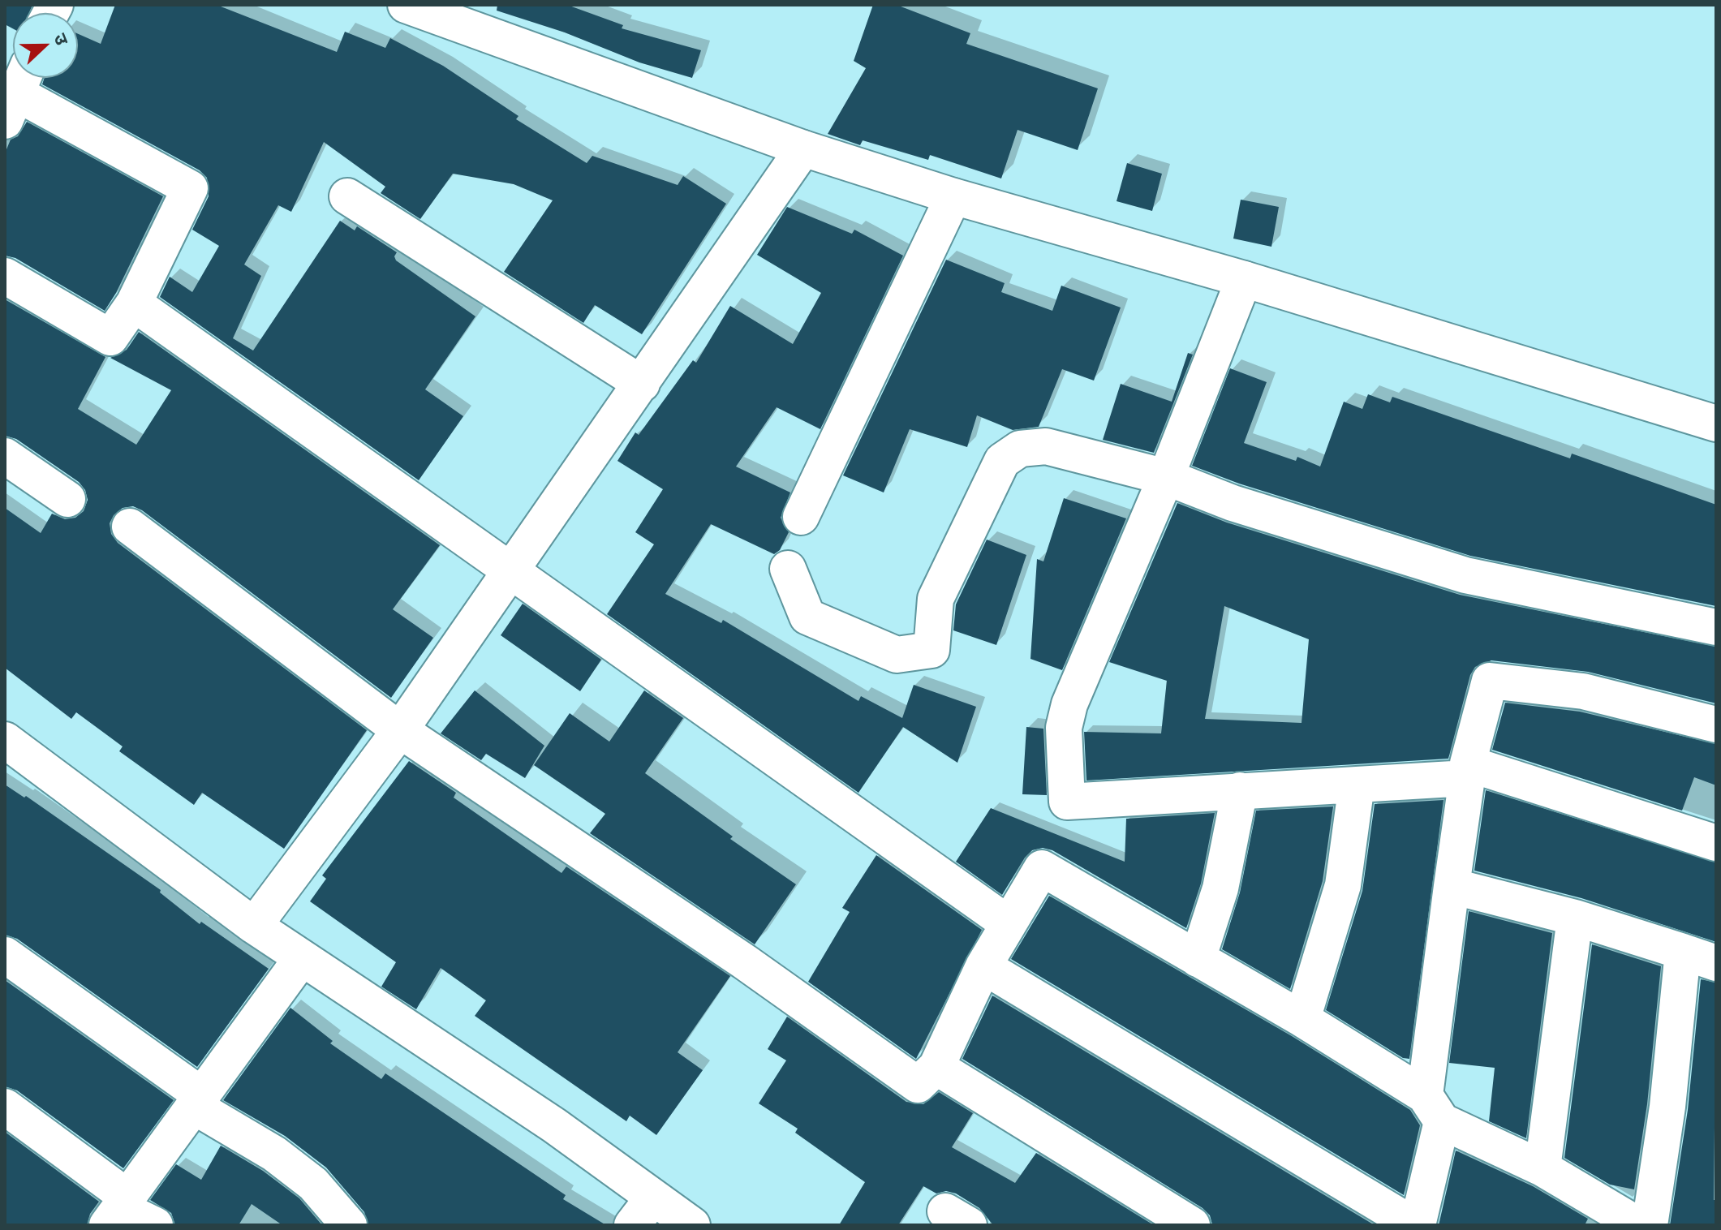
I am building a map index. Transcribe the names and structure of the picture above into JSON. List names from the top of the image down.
{
  "north": "right"
}
